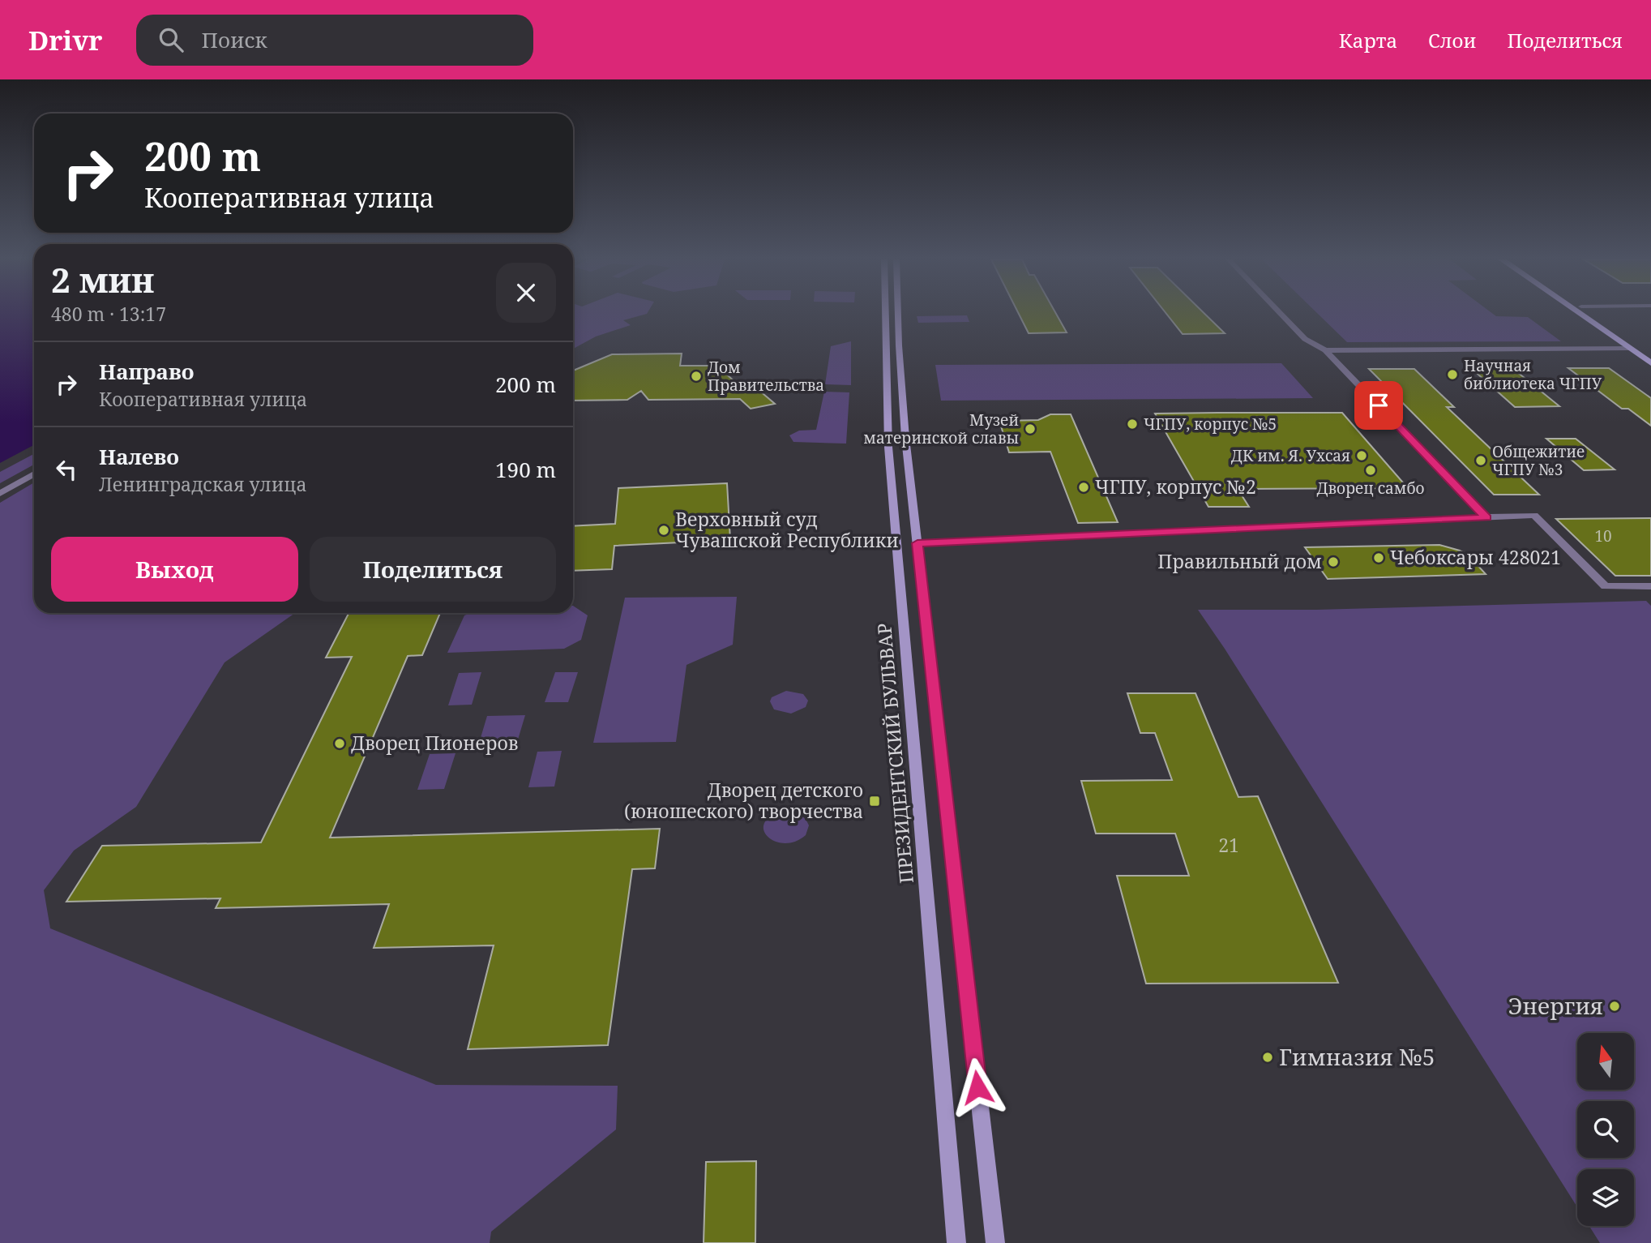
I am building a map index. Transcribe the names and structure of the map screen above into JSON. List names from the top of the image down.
{
  "streets": {
    "main road": ["ПРЕЗИДЕНТСКИЙ БУЛЬВАР"]
  },
  "places": {
    "other": [
      "Научная библиотека ЧГПУ",
      "Дом Правительства",
      "ЧГПУ, корпус №5",
      "Музей материнской славы",
      "ДК им. Я. Ухсая",
      "Общежитие ЧГПУ №3",
      "Дворец самбо",
      "ЧГПУ, корпус №2",
      "Верховный суд Чувашской Республики",
      "Чебоксары 428021",
      "Правильный дом",
      "Дворец Пионеров",
      "Энергия",
      "Гимназия №5"
    ],
    "transit": ["Дворец детского (юношеского) творчества"]
  },
  "house_numbers": ["10", "21"],
  "north": "top",
  "page": {
    "header": "Drivr",
    "search": "Поиск",
    "nav": ["Карта", "Слои", "Поделиться"],
    "turn": ["200 m", "Кооперативная улица"],
    "heading": ["2 мин", "480 m · 13:17"],
    "list": [
      {
        "name": "Направо",
        "note": "Кооперативная улица",
        "value": "200 m"
      },
      {
        "name": "Налево",
        "note": "Ленинградская улица",
        "value": "190 m"
      }
    ],
    "buttons": ["Выход", "Поделиться"]
  }
}
